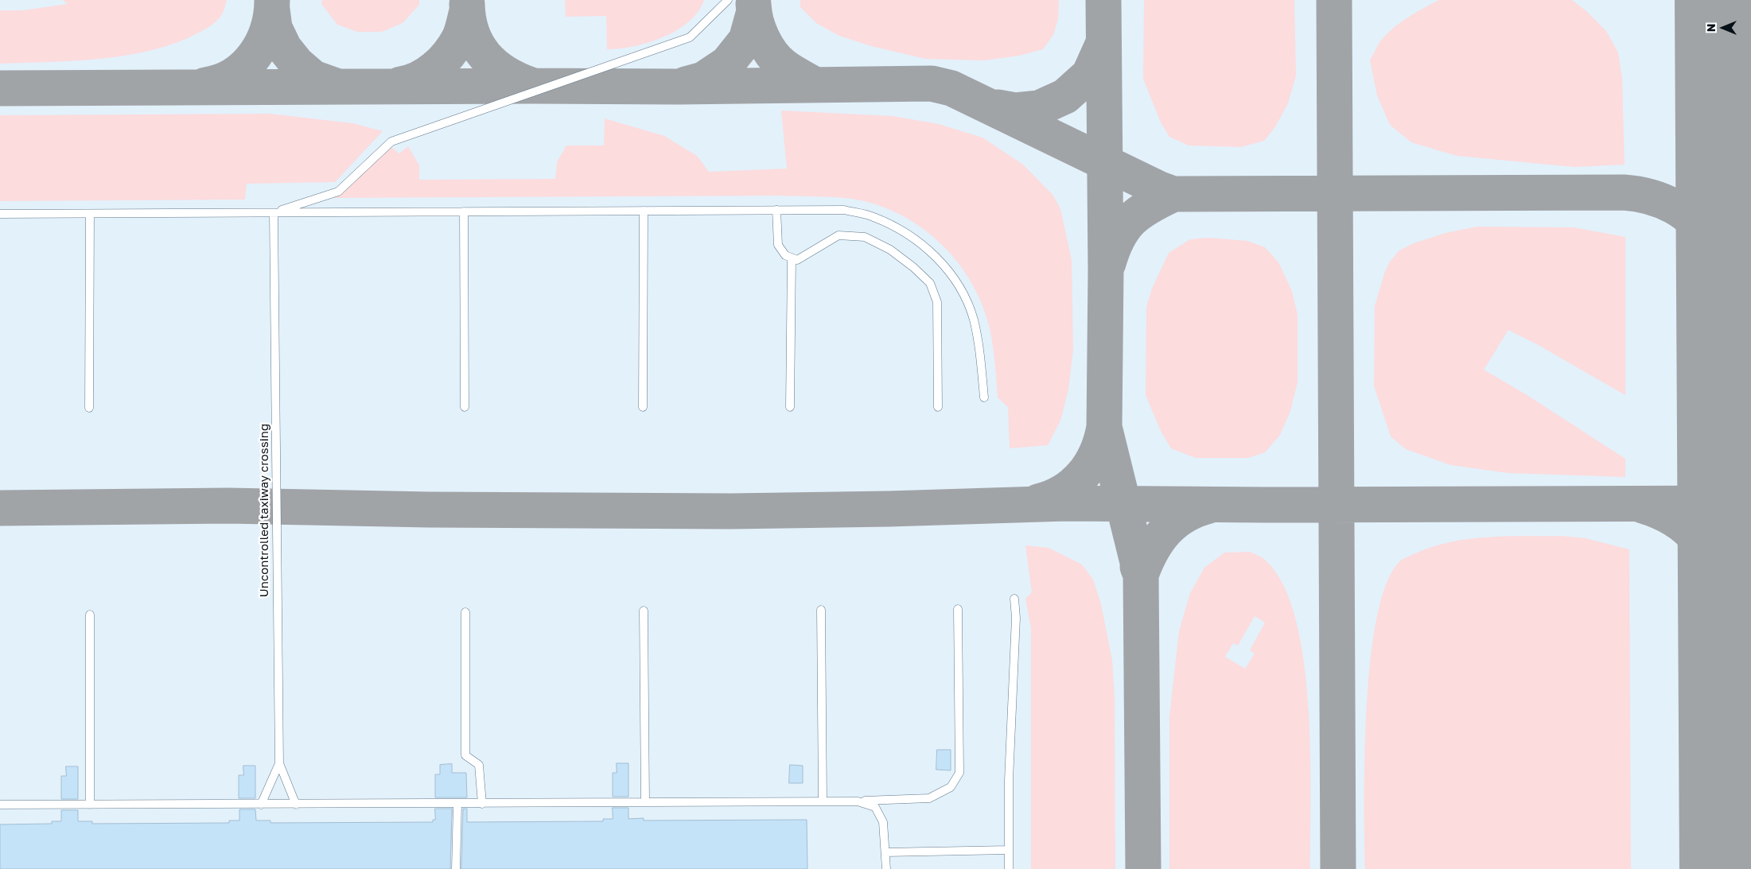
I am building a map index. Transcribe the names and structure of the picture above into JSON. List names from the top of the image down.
{
  "streets": {
    "lane": ["Uncontrolled taxiway crossing"]
  },
  "north": "left"
}
